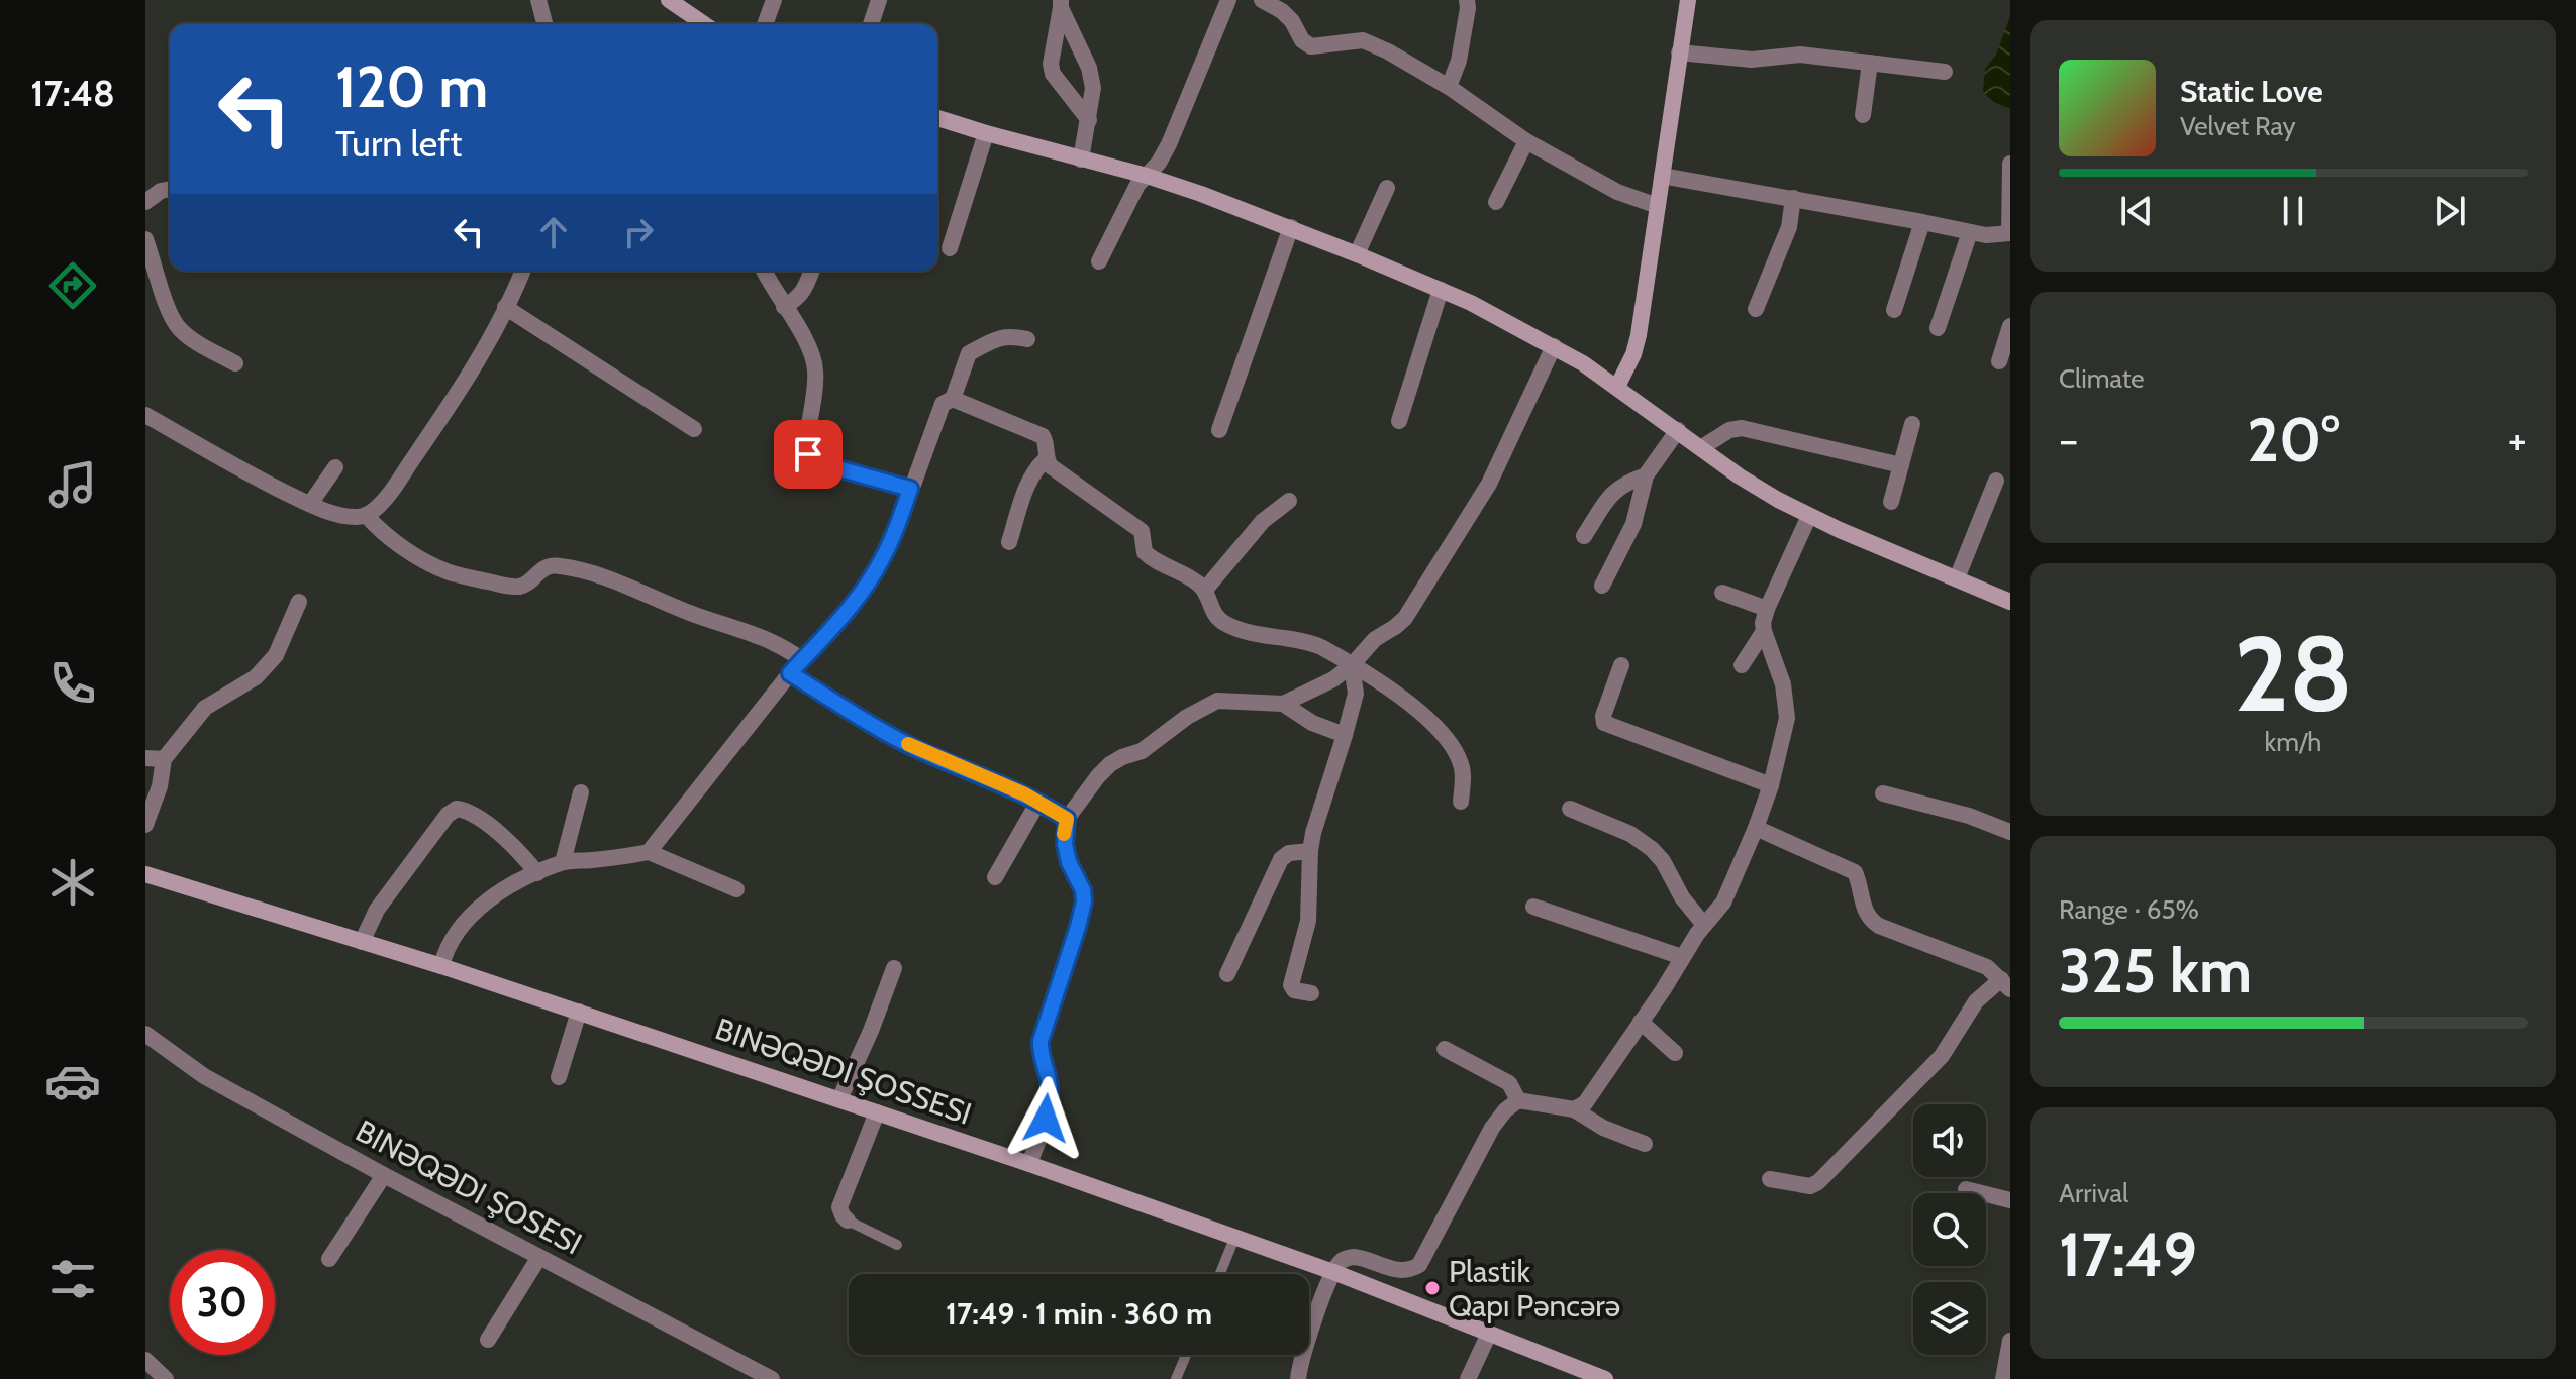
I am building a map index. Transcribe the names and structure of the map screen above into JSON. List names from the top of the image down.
{
  "streets": {
    "street": ["BINƏQƏDI ŞOSSESI", "BINƏQƏDI ŞOSESI"]
  },
  "places": ["Plastik Qapı Pəncərə"],
  "page": {
    "tabs": "17:48",
    "turn": ["120 m", "Turn left"],
    "song": ["Static Love", "Velvet Ray"],
    "tile": [
      "Climate",
      ["28", "km/h"],
      ["Range · 65%", "325 km"],
      ["Arrival", "17:49"]
    ],
    "heat": ["−", "20°", "+"],
    "limit": "30",
    "trip": "17:49 · 1 min · 360 m"
  }
}
